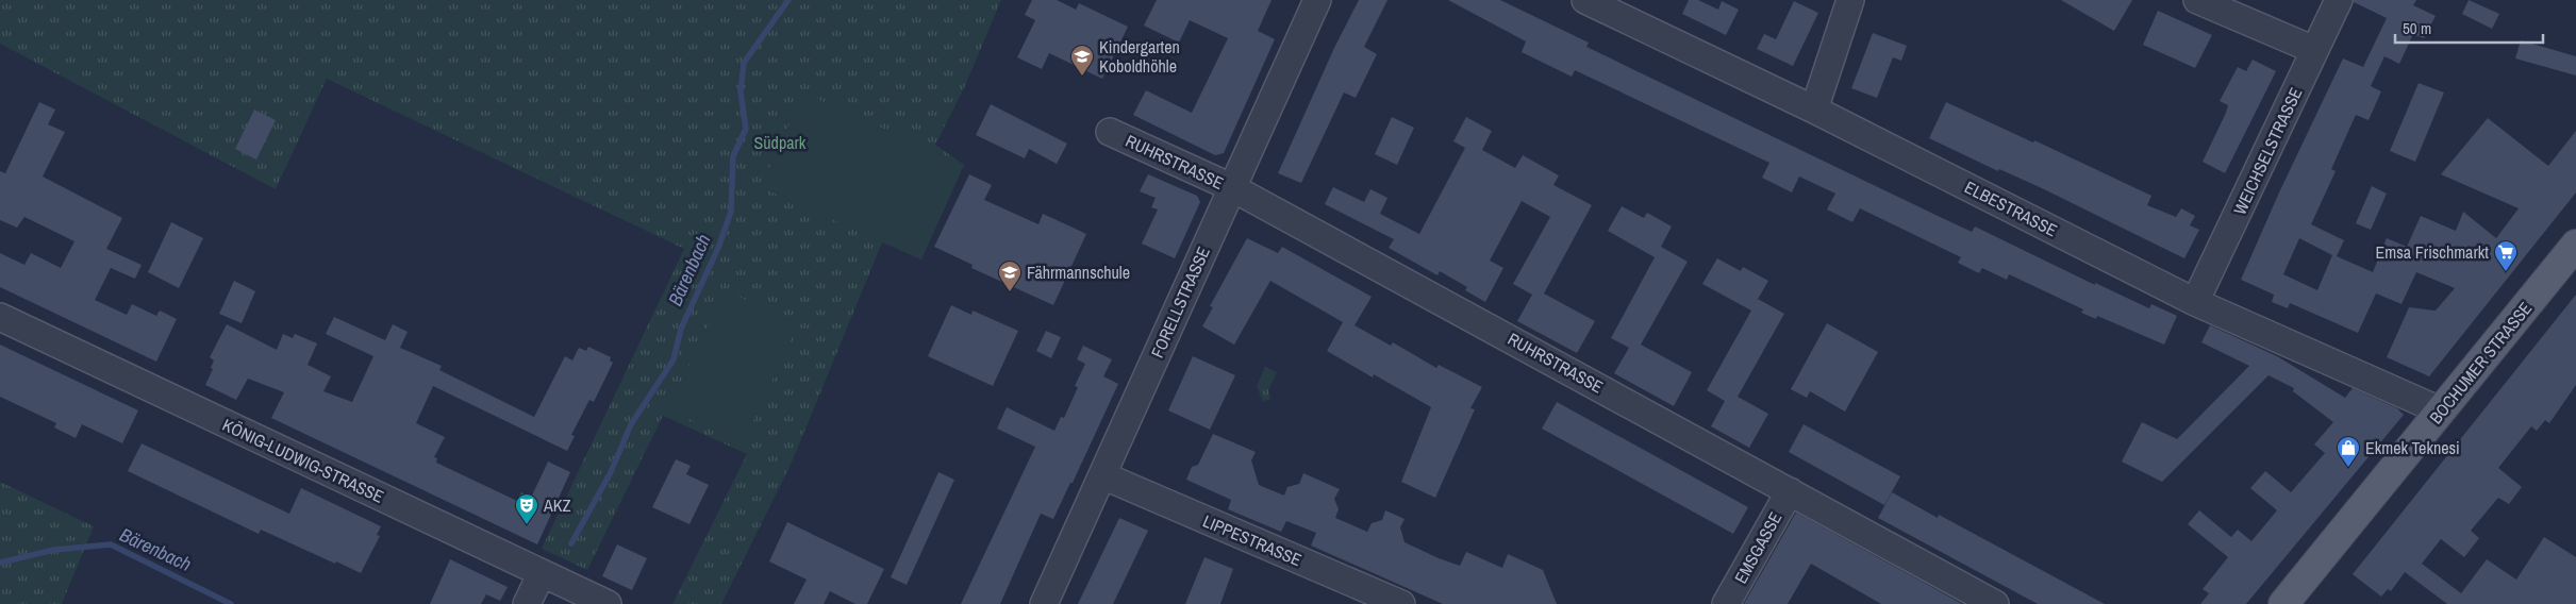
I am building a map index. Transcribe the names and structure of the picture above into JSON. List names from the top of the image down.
{
  "streets": {
    "main road": ["BOCHUMER STRASSE"],
    "street": [
      "WEICHSELSTRASSE",
      "RUHRSTRASSE",
      "ELBESTRASSE",
      "FORELLSTRASSE",
      "KÖNIG-LUDWIG-STRASSE",
      "LIPPESTRASSE",
      "EMSGASSE"
    ]
  },
  "crossings": [
    ["WEICHSELSTRASSE", "ELBESTRASSE"],
    ["RUHRSTRASSE", "FORELLSTRASSE"],
    ["RUHRSTRASSE", "EMSGASSE"],
    ["ELBESTRASSE", "BOCHUMER STRASSE"],
    ["FORELLSTRASSE", "LIPPESTRASSE"]
  ],
  "water": ["Bärenbach"],
  "parks": ["Südpark"],
  "places": {
    "school or university": ["Kindergarten Koboldhöhle", "Fährmannschule"],
    "supermarket": ["Emsa Frischmarkt"],
    "shop": ["Ekmek Teknesi"],
    "theatre": ["AKZ"]
  },
  "scale_bar": "50 m"
}
